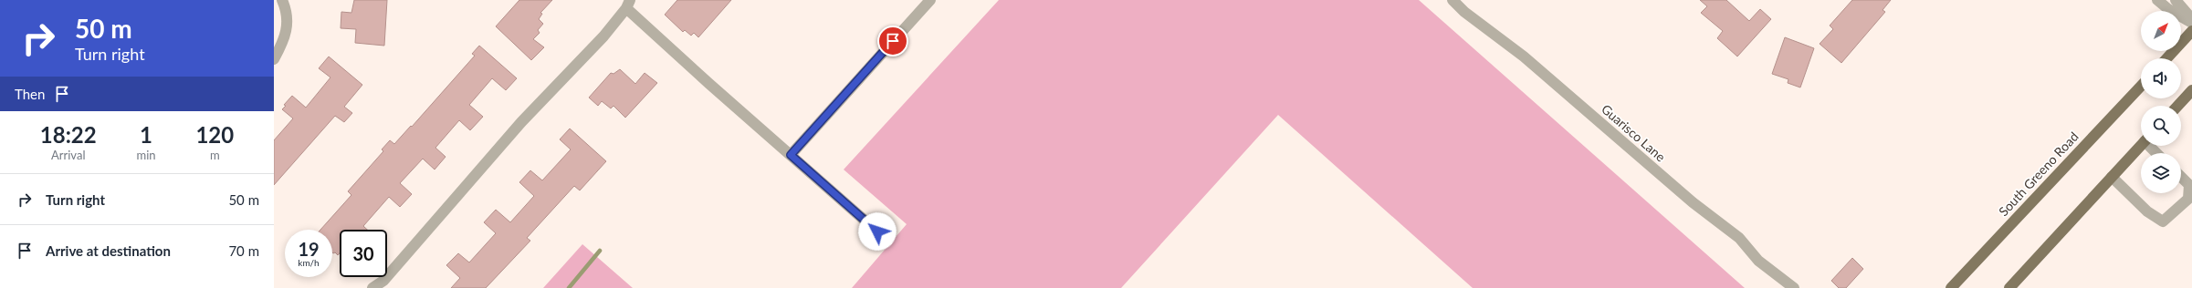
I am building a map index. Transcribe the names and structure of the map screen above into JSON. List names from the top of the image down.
{
  "streets": {
    "main road": ["South Greeno Road"],
    "street": ["Guarisco Lane"]
  },
  "north": "top right",
  "page": {
    "turn": ["50 m", "Turn right"],
    "then": "Then",
    "eta": [
      "18:22",
      "Arrival",
      "1",
      "min",
      "120",
      "m"
    ],
    "list": [
      {
        "name": "Turn right",
        "value": "50 m"
      },
      {
        "name": "Arrive at destination",
        "value": "70 m"
      }
    ],
    "speed": "19 km/h",
    "limit": "30"
  }
}
